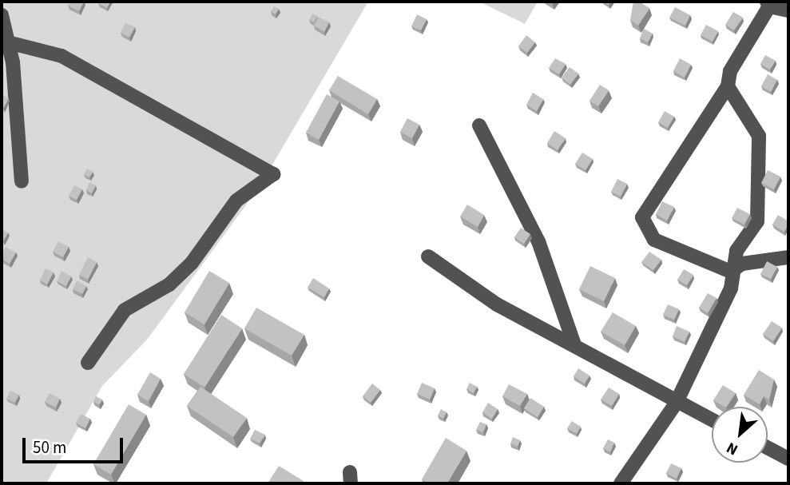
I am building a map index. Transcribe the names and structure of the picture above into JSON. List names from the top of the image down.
{
  "scale_bar": "50 m",
  "north": "bottom left"
}
